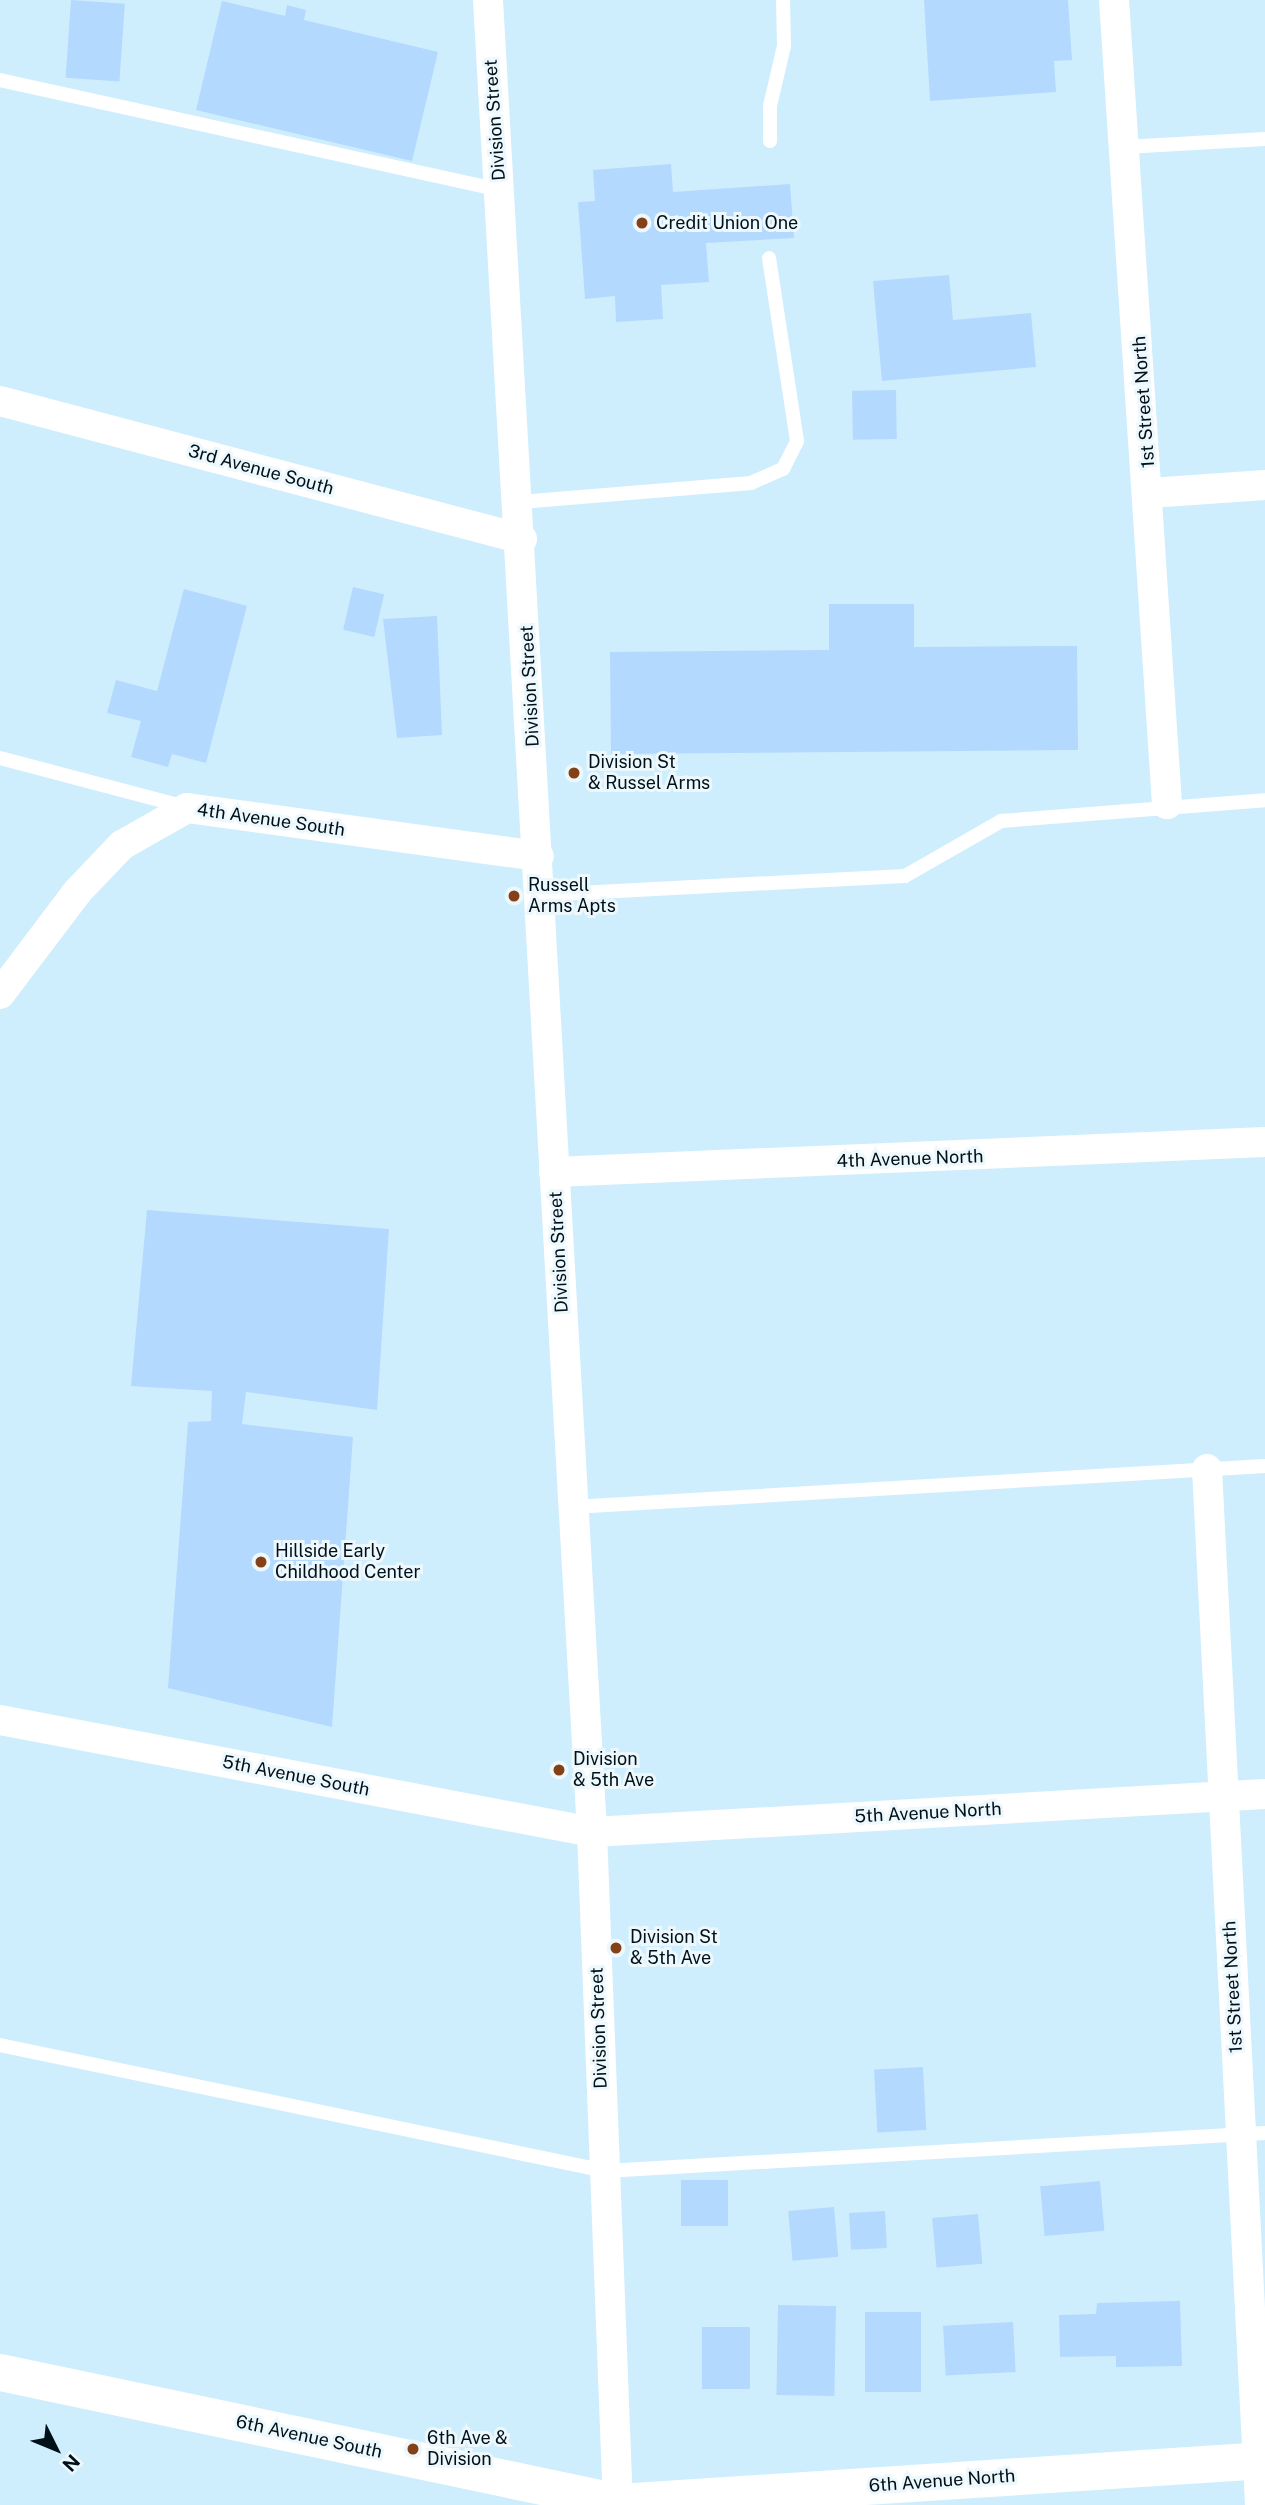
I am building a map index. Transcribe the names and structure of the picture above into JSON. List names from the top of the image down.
{
  "streets": {
    "street": [
      "Division Street",
      "1st Street North",
      "3rd Avenue South",
      "4th Avenue South",
      "4th Avenue North",
      "5th Avenue South",
      "5th Avenue North",
      "6th Avenue South",
      "6th Avenue North"
    ]
  },
  "crossings": [
    ["Division Street", "3rd Avenue South"],
    ["Division Street", "4th Avenue South"],
    ["Division Street", "4th Avenue North"],
    ["Division Street", "5th Avenue South"],
    ["Division Street", "5th Avenue North"],
    ["Division Street", "6th Avenue South"],
    ["Division Street", "6th Avenue North"],
    ["1st Street North", "5th Avenue North"],
    ["1st Street North", "6th Avenue North"],
    ["5th Avenue South", "5th Avenue North"],
    ["6th Avenue South", "6th Avenue North"]
  ],
  "places": [
    "Credit Union One",
    "Division St & Russel Arms",
    "Russell Arms Apts",
    "Hillside Early Childhood Center",
    "Division & 5th Ave",
    "Division St & 5th Ave",
    "6th Ave & Division"
  ],
  "north": "bottom right"
}
